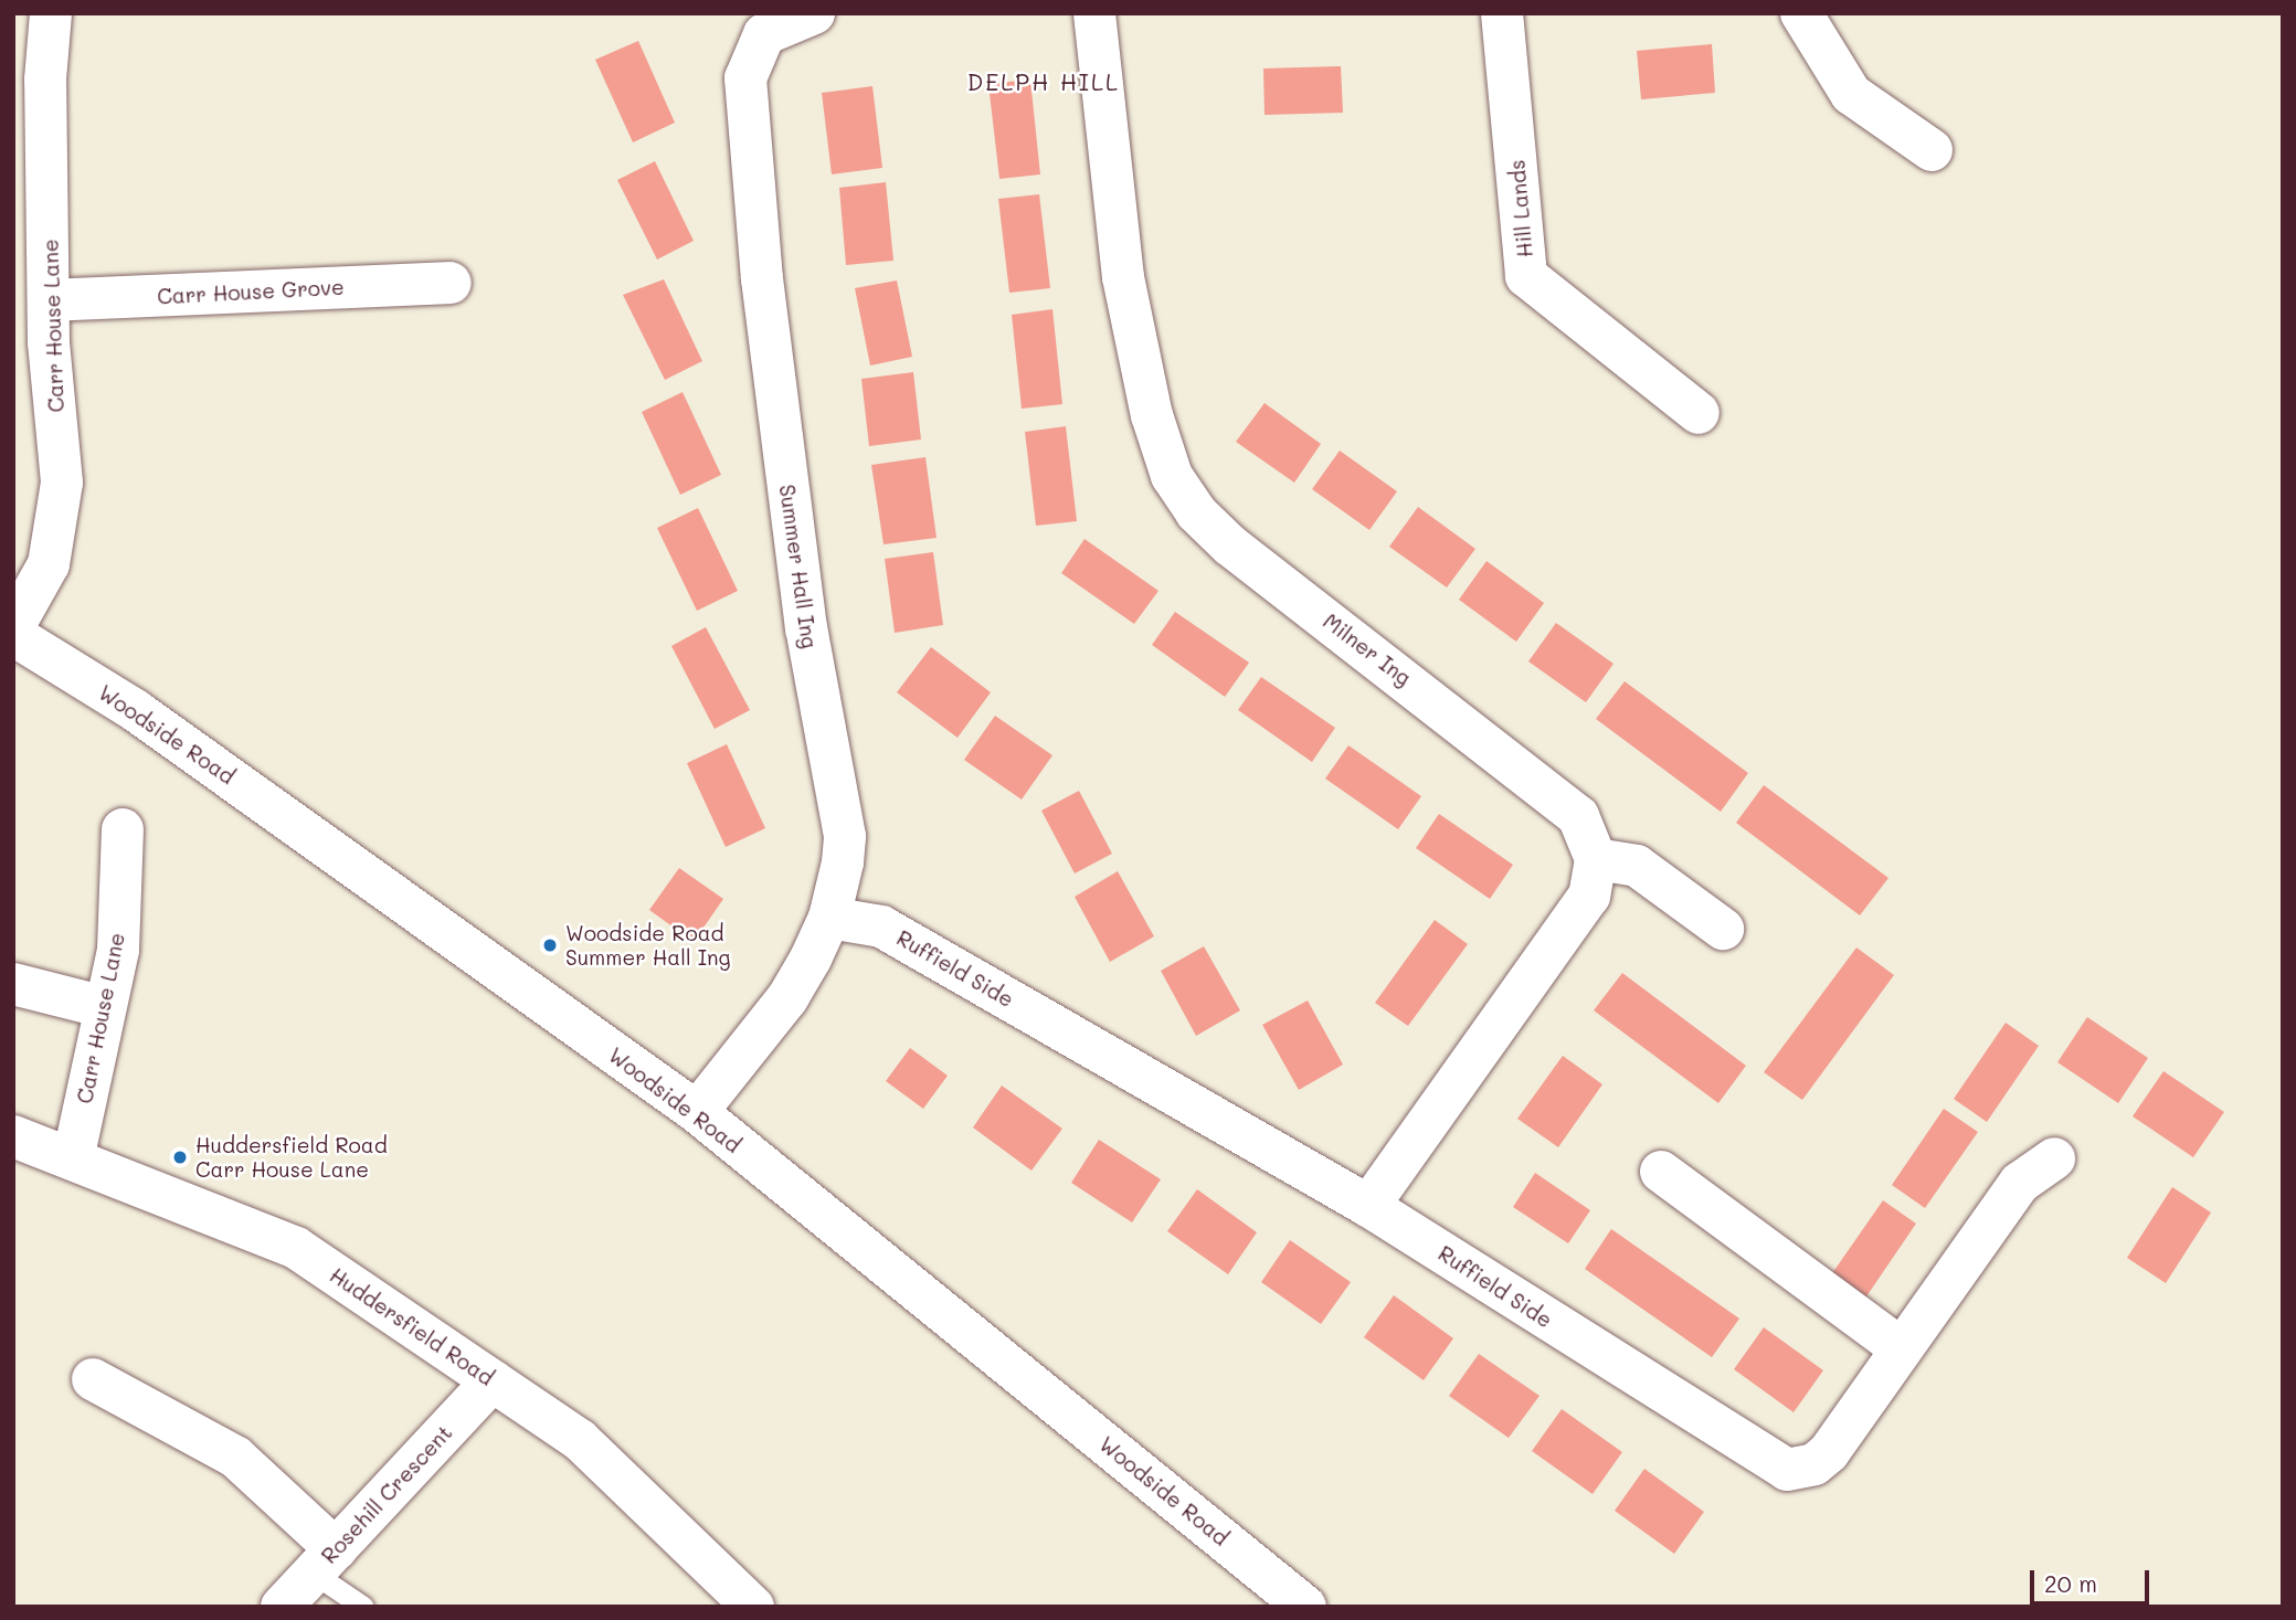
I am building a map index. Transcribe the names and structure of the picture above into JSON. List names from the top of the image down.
{
  "streets": {
    "street": [
      "Hill Lands",
      "Carr House Grove",
      "Carr House Lane",
      "Summer Hall Ing",
      "Milner Ing",
      "Woodside Road",
      "Ruffield Side",
      "Huddersfield Road",
      "Rosehill Crescent"
    ]
  },
  "crossings": [
    ["Carr House Grove", "Carr House Lane"],
    ["Carr House Lane", "Huddersfield Road"],
    ["Summer Hall Ing", "Woodside Road"],
    ["Summer Hall Ing", "Ruffield Side"],
    ["Huddersfield Road", "Rosehill Crescent"]
  ],
  "districts": ["DELPH HILL"],
  "places": ["Woodside Road Summer Hall Ing", "Huddersfield Road Carr House Lane"],
  "scale_bar": "20 m"
}
